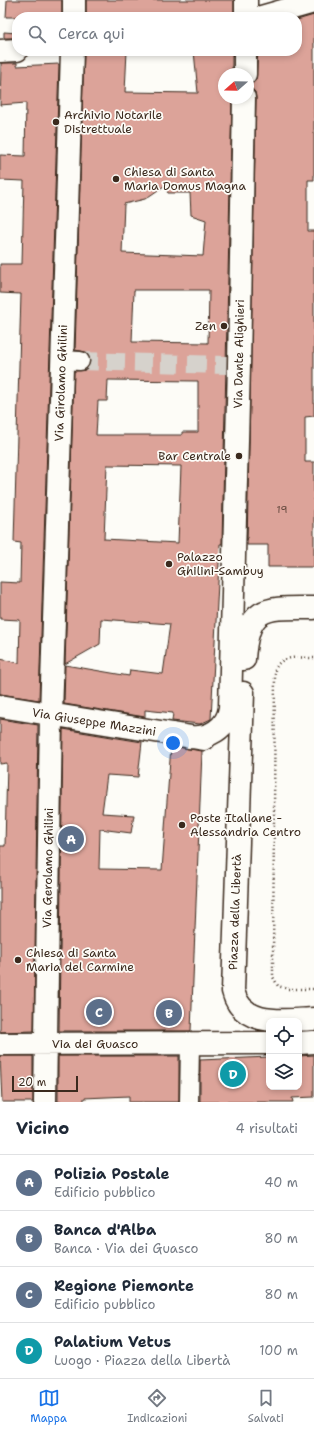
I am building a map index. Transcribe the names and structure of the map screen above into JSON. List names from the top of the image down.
{
  "streets": {
    "street": [
      "Via Dante Alighieri",
      "Via Girolamo Ghilini",
      "Via Giuseppe Mazzini",
      "Via Gerolamo Ghilini",
      "Piazza della Libertà",
      "Via dei Guasco"
    ]
  },
  "crossings": [
    ["Via Dante Alighieri", "Via Giuseppe Mazzini"],
    ["Via Dante Alighieri", "Piazza della Libertà"],
    ["Via Girolamo Ghilini", "Via Giuseppe Mazzini"],
    ["Via Girolamo Ghilini", "Via Gerolamo Ghilini"],
    ["Via Giuseppe Mazzini", "Via Gerolamo Ghilini"],
    ["Via Giuseppe Mazzini", "Piazza della Libertà"],
    ["Via Gerolamo Ghilini", "Via dei Guasco"]
  ],
  "places": [
    "Archivio Notarile Distrettuale",
    "Chiesa di Santa Maria Domus Magna",
    "Zen",
    "Bar Centrale",
    "Palazzo Ghilini-Sambuy",
    "Poste Italiane - Alessandria Centro",
    "Chiesa di Santa Maria del Carmine"
  ],
  "house_numbers": ["19"],
  "scale_bar": "20 m",
  "north": "left",
  "page": {
    "search": "Cerca qui",
    "pins": [
      "A",
      "C",
      "B",
      "D"
    ],
    "scale": "20 m",
    "heading": ["Vicino", "4 risultati"],
    "list": [
      {
        "mark": "A",
        "name": "Polizia Postale",
        "note": "Edificio pubblico",
        "value": "40 m"
      },
      {
        "mark": "B",
        "name": "Banca d'Alba",
        "note": "Banca · Via dei Guasco",
        "value": "80 m"
      },
      {
        "mark": "C",
        "name": "Regione Piemonte",
        "note": "Edificio pubblico",
        "value": "80 m"
      },
      {
        "mark": "D",
        "name": "Palatium Vetus",
        "note": "Luogo · Piazza della Libertà",
        "value": "100 m"
      }
    ],
    "nav": ["Mappa", "Indicazioni", "Salvati"]
  }
}
